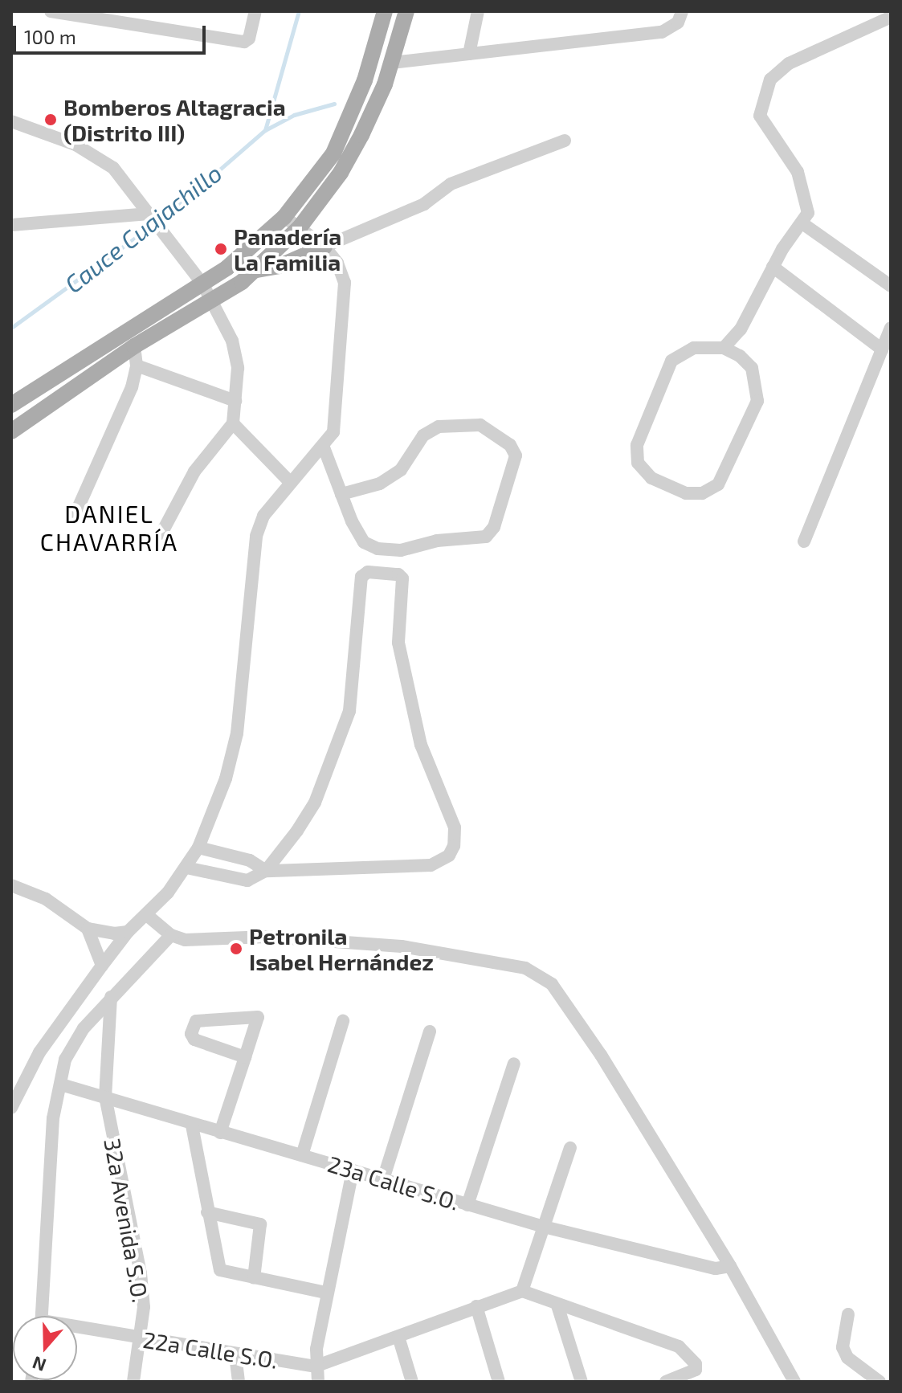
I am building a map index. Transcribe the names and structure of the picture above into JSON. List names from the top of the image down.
{
  "streets": {
    "street": ["23a Calle S.O.", "32a Avenida S.O.", "22a Calle S.O."]
  },
  "crossings": [
    ["23a Calle S.O.", "32a Avenida S.O."],
    ["32a Avenida S.O.", "22a Calle S.O."]
  ],
  "districts": ["DANIEL CHAVARRÍA"],
  "water": ["Cauce Cuajachillo"],
  "places": ["Bomberos Altagracia (Distrito III)", "Panadería La Familia", "Petronila Isabel Hernández"],
  "scale_bar": "100 m",
  "north": "bottom"
}
